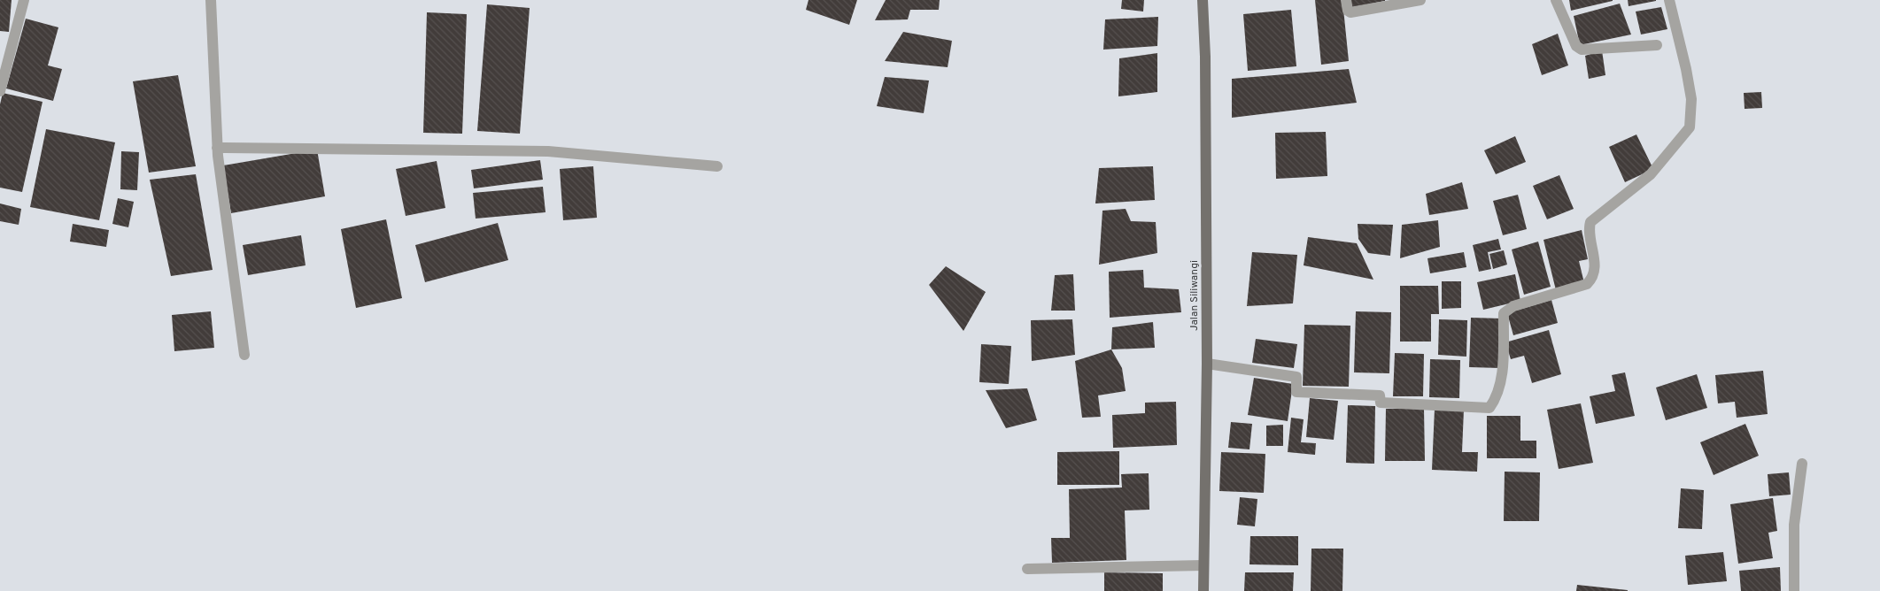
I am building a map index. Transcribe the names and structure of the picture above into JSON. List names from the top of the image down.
{
  "streets": {
    "main road": ["Jalan Siliwangi"]
  }
}
